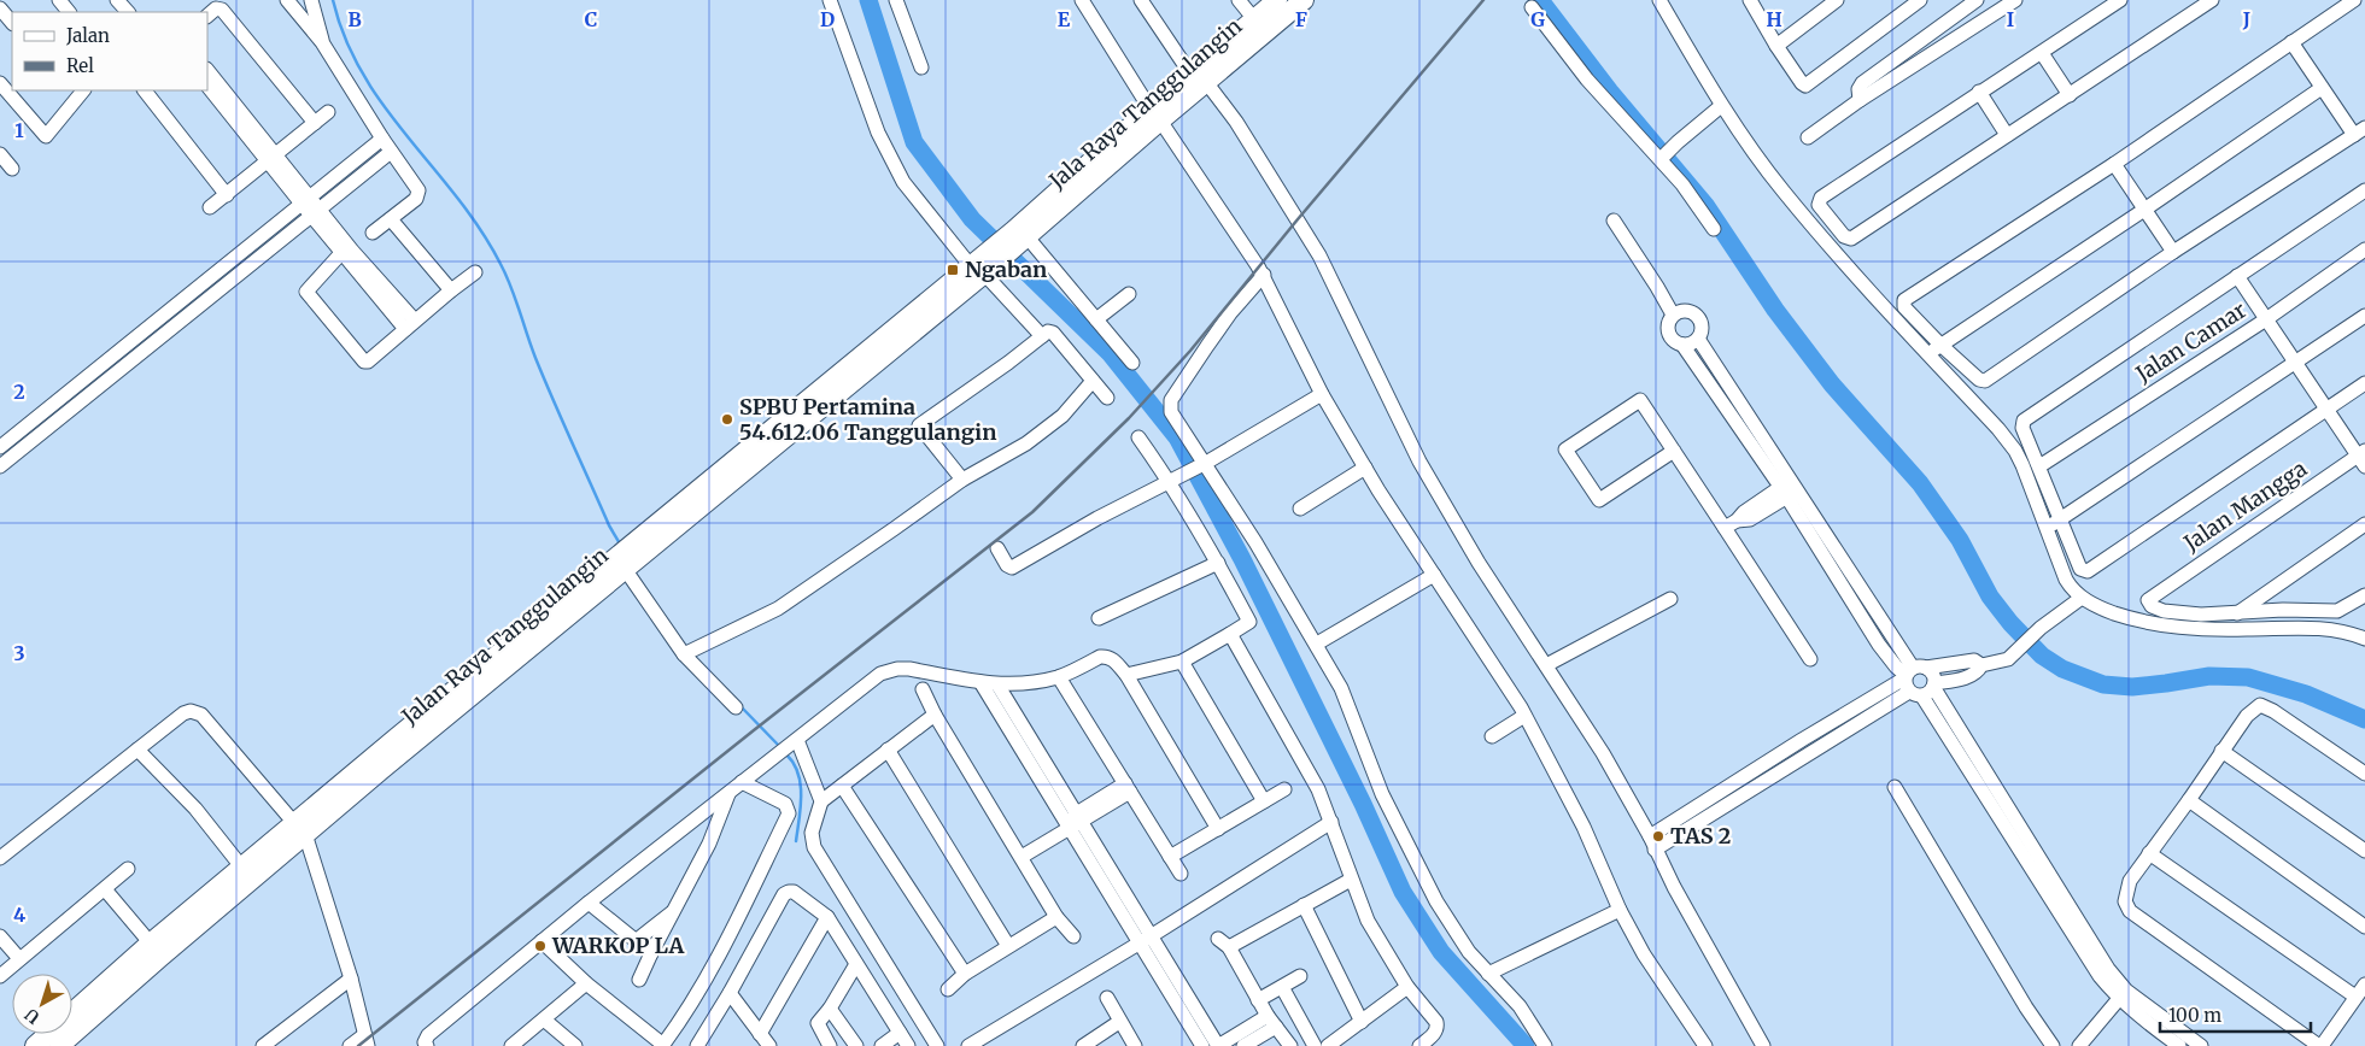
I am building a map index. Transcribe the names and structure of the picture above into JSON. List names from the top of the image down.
{
  "streets": {
    "highway": ["Jala Raya Tanggulangin", "Jalan Raya Tanggulangin"],
    "street": ["Jalan Camar", "Jalan Mangga"]
  },
  "crossings": [
    ["Jala Raya Tanggulangin", "Jalan Raya Tanggulangin"]
  ],
  "places": {
    "transit": ["Ngaban"],
    "other": ["SPBU Pertamina 54.612.06 Tanggulangin", "TAS 2", "WARKOP LA"]
  },
  "legend": ["Jalan", "Rel"],
  "scale_bar": "100 m",
  "north": "bottom left",
  "grid": {
    "columns": [
      "B",
      "C",
      "D",
      "E",
      "F",
      "G",
      "H",
      "I",
      "J"
    ],
    "rows": [
      "1",
      "2",
      "3",
      "4"
    ]
  }
}
